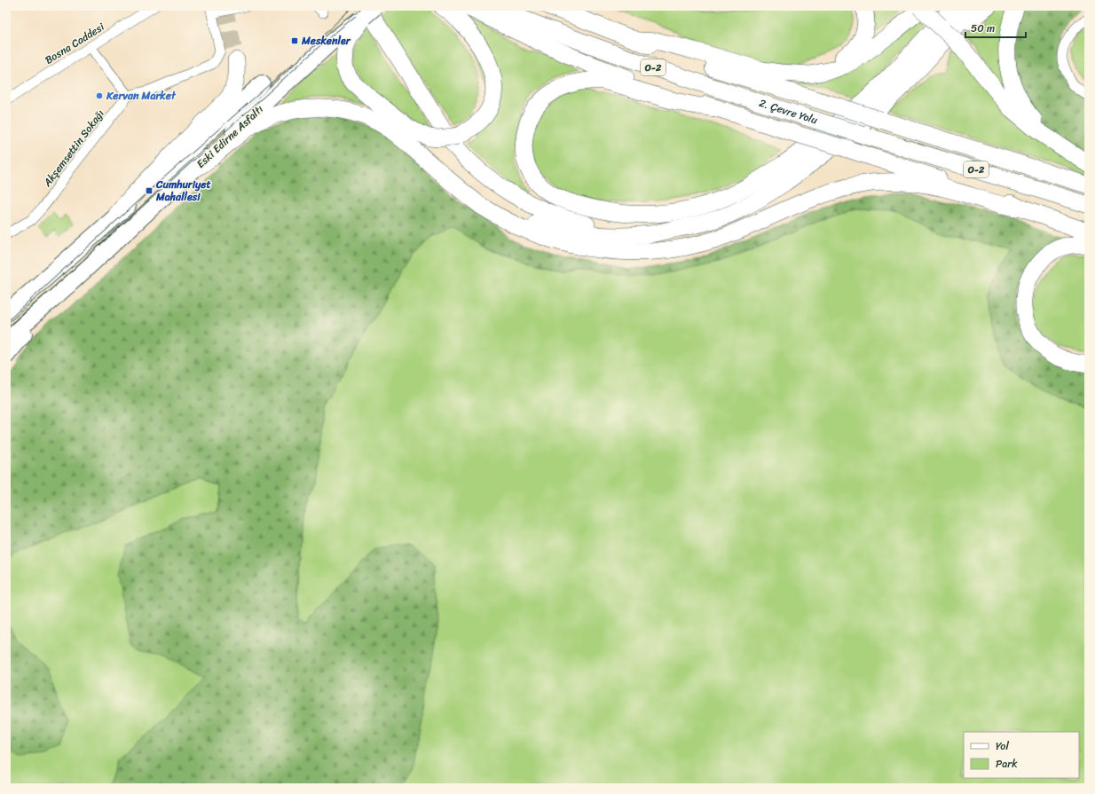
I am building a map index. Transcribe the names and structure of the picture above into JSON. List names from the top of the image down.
{
  "streets": {
    "highway": ["O-2", "2. Çevre Yolu", "Eski Edirne Asfaltı"],
    "street": ["Bosna Caddesi", "Akşemsettin Sokağı"]
  },
  "places": {
    "transit": ["Meskenler", "Cumhuriyet Mahallesi"],
    "other": ["Kervan Market"]
  },
  "legend": ["Yol", "Park"],
  "scale_bar": "50 m"
}
